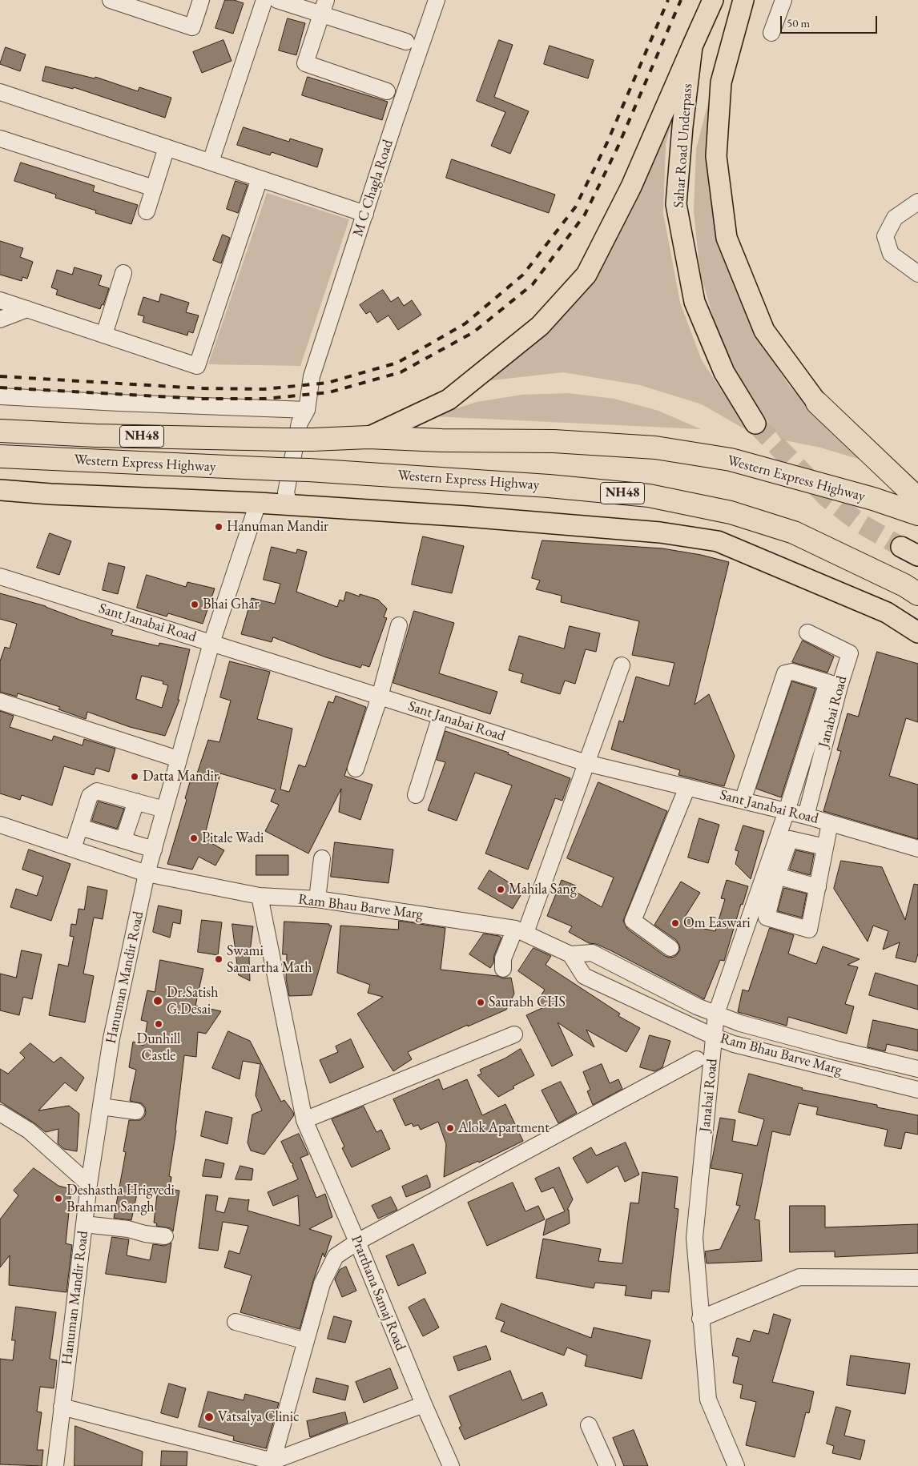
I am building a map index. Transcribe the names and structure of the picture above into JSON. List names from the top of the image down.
{
  "streets": {
    "highway": ["NH48", "Western Express Highway"],
    "main road": ["Sahar Road Underpass"],
    "street": [
      "M C Chagla Road",
      "Sant Janabai Road",
      "Janabai Road",
      "Ram Bhau Barve Marg",
      "Hanuman Mandir Road",
      "Prarthana Samaj Road"
    ]
  },
  "crossings": [
    ["Sant Janabai Road", "Janabai Road"],
    ["Sant Janabai Road", "Hanuman Mandir Road"],
    ["Janabai Road", "Ram Bhau Barve Marg"],
    ["Ram Bhau Barve Marg", "Hanuman Mandir Road"],
    ["Ram Bhau Barve Marg", "Prarthana Samaj Road"]
  ],
  "places": [
    "Hanuman Mandir",
    "Bhai Ghar",
    "Datta Mandir",
    "Pitale Wadi",
    "Mahila Sang",
    "Om Easwari",
    "Swami Samartha Math",
    "Dr.Satish G.Desai",
    "Saurabh CHS",
    "Dunhill Castle",
    "Alok Apartment",
    "Deshastha Hrigvedi Brahman Sangh",
    "Vatsalya Clinic"
  ],
  "scale_bar": "50 m"
}
